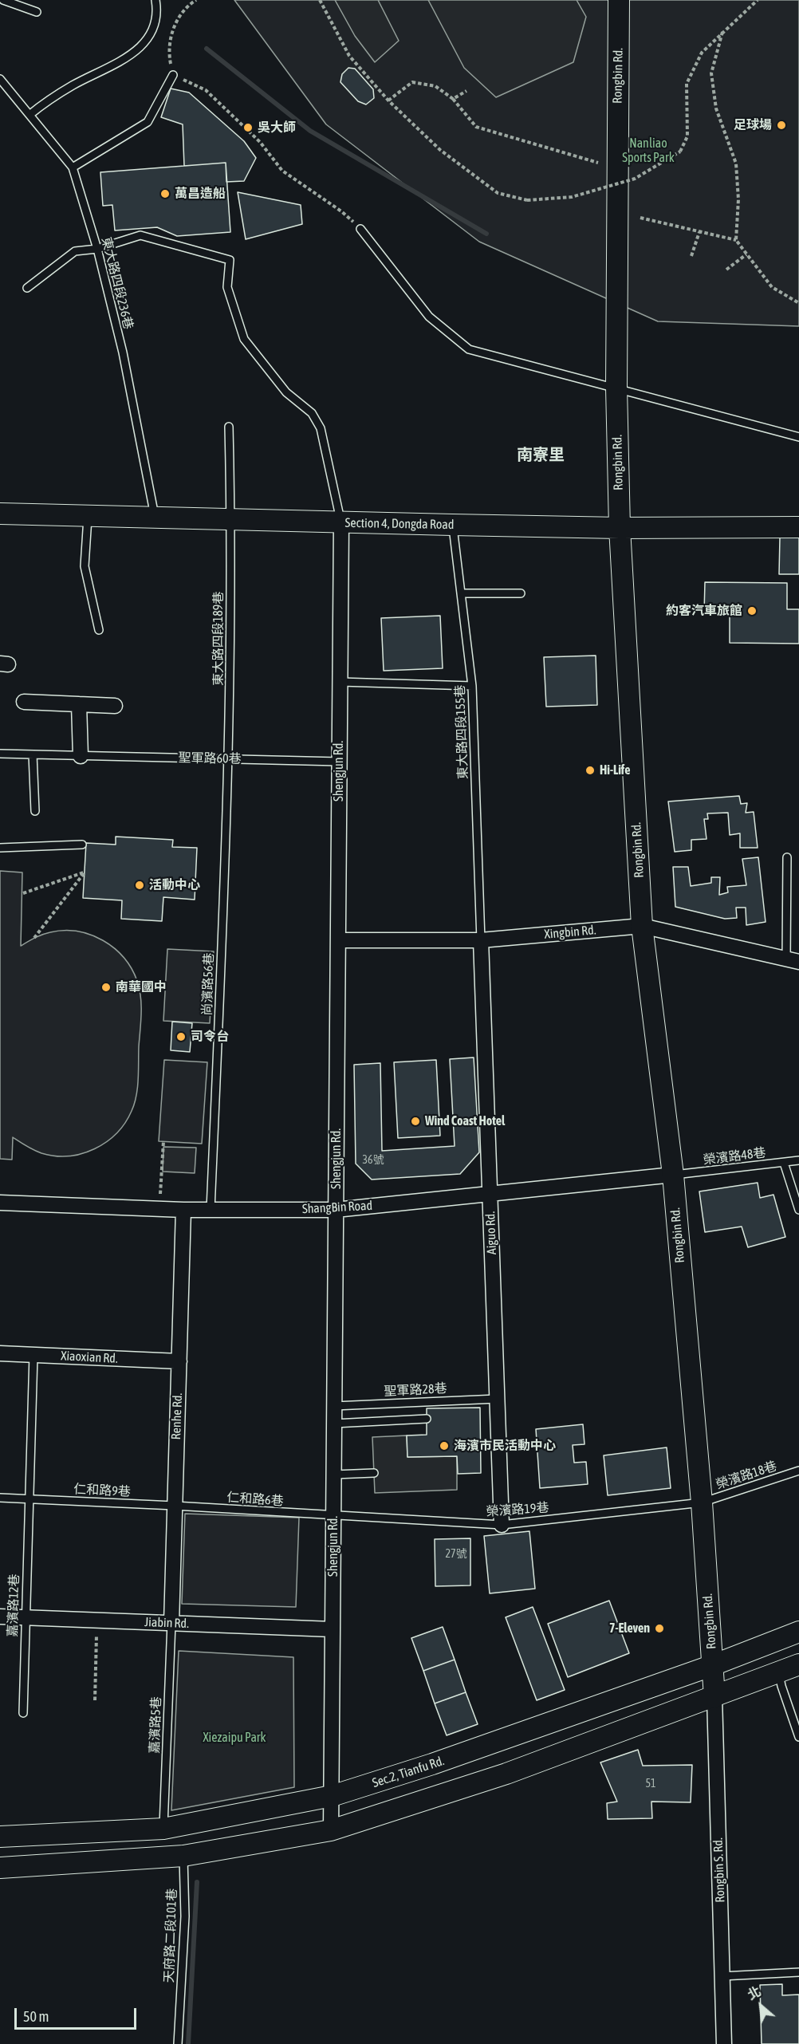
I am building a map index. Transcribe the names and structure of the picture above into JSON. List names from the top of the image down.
{
  "streets": {
    "street": [
      "Rongbin Rd.",
      "Section 4, Dongda Road",
      "Shengjun Rd.",
      "Xingbin Rd.",
      "ShangBin Road",
      "Aiguo Rd.",
      "Xiaoxian Rd.",
      "Renhe Rd.",
      "Jiabin Rd.",
      "Sec.2, Tianfu Rd.",
      "Rongbin S. Rd."
    ],
    "lane": [
      "東大路四段236巷",
      "東大路四段189巷",
      "東大路四段155巷",
      "聖軍路60巷",
      "尚濱路56巷",
      "榮濱路48巷",
      "聖軍路28巷",
      "榮濱路18巷",
      "仁和路9巷",
      "仁和路6巷",
      "榮濱路19巷",
      "嘉濱路12巷",
      "嘉濱路5巷",
      "天府路二段101巷"
    ]
  },
  "crossings": [
    ["Rongbin Rd.", "Section 4, Dongda Road"],
    ["Rongbin Rd.", "Xingbin Rd."],
    ["Rongbin Rd.", "榮濱路48巷"],
    ["Rongbin Rd.", "ShangBin Road"],
    ["Rongbin Rd.", "榮濱路18巷"],
    ["Rongbin Rd.", "榮濱路19巷"],
    ["Rongbin Rd.", "Sec.2, Tianfu Rd."],
    ["Rongbin Rd.", "Rongbin S. Rd."],
    ["東大路四段236巷", "Section 4, Dongda Road"],
    ["Section 4, Dongda Road", "東大路四段189巷"],
    ["Section 4, Dongda Road", "東大路四段155巷"],
    ["Section 4, Dongda Road", "Shengjun Rd."],
    ["東大路四段189巷", "聖軍路60巷"],
    ["東大路四段189巷", "尚濱路56巷"],
    ["東大路四段155巷", "Xingbin Rd."],
    ["東大路四段155巷", "Aiguo Rd."],
    ["聖軍路60巷", "Shengjun Rd."],
    ["聖軍路60巷", "尚濱路56巷"],
    ["Shengjun Rd.", "Xingbin Rd."],
    ["Shengjun Rd.", "ShangBin Road"],
    ["Shengjun Rd.", "聖軍路28巷"],
    ["Shengjun Rd.", "仁和路6巷"],
    ["Shengjun Rd.", "榮濱路19巷"],
    ["Shengjun Rd.", "Jiabin Rd."],
    ["Shengjun Rd.", "Sec.2, Tianfu Rd."],
    ["Xingbin Rd.", "Aiguo Rd."],
    ["尚濱路56巷", "ShangBin Road"],
    ["榮濱路48巷", "ShangBin Road"],
    ["ShangBin Road", "Aiguo Rd."],
    ["ShangBin Road", "Renhe Rd."],
    ["Aiguo Rd.", "聖軍路28巷"],
    ["Aiguo Rd.", "榮濱路19巷"],
    ["Xiaoxian Rd.", "Renhe Rd."],
    ["Xiaoxian Rd.", "嘉濱路12巷"],
    ["Renhe Rd.", "仁和路9巷"],
    ["Renhe Rd.", "仁和路6巷"],
    ["Renhe Rd.", "Jiabin Rd."],
    ["Renhe Rd.", "嘉濱路5巷"],
    ["榮濱路18巷", "榮濱路19巷"],
    ["仁和路9巷", "仁和路6巷"],
    ["仁和路9巷", "嘉濱路12巷"],
    ["仁和路6巷", "榮濱路19巷"],
    ["嘉濱路12巷", "Jiabin Rd."],
    ["Jiabin Rd.", "嘉濱路5巷"],
    ["嘉濱路5巷", "Sec.2, Tianfu Rd."]
  ],
  "districts": ["南寮里"],
  "parks": ["Nanliao Sports Park", "Xiezaipu Park"],
  "places": [
    "足球場",
    "吳大師",
    "萬昌造船",
    "約客汽車旅館",
    "Hi-Life",
    "活動中心",
    "南華國中",
    "司令台",
    "Wind Coast Hotel",
    "海濱市民活動中心",
    "7-Eleven"
  ],
  "house_numbers": ["36號", "27號", "51"],
  "scale_bar": "50 m",
  "north": "top left"
}
